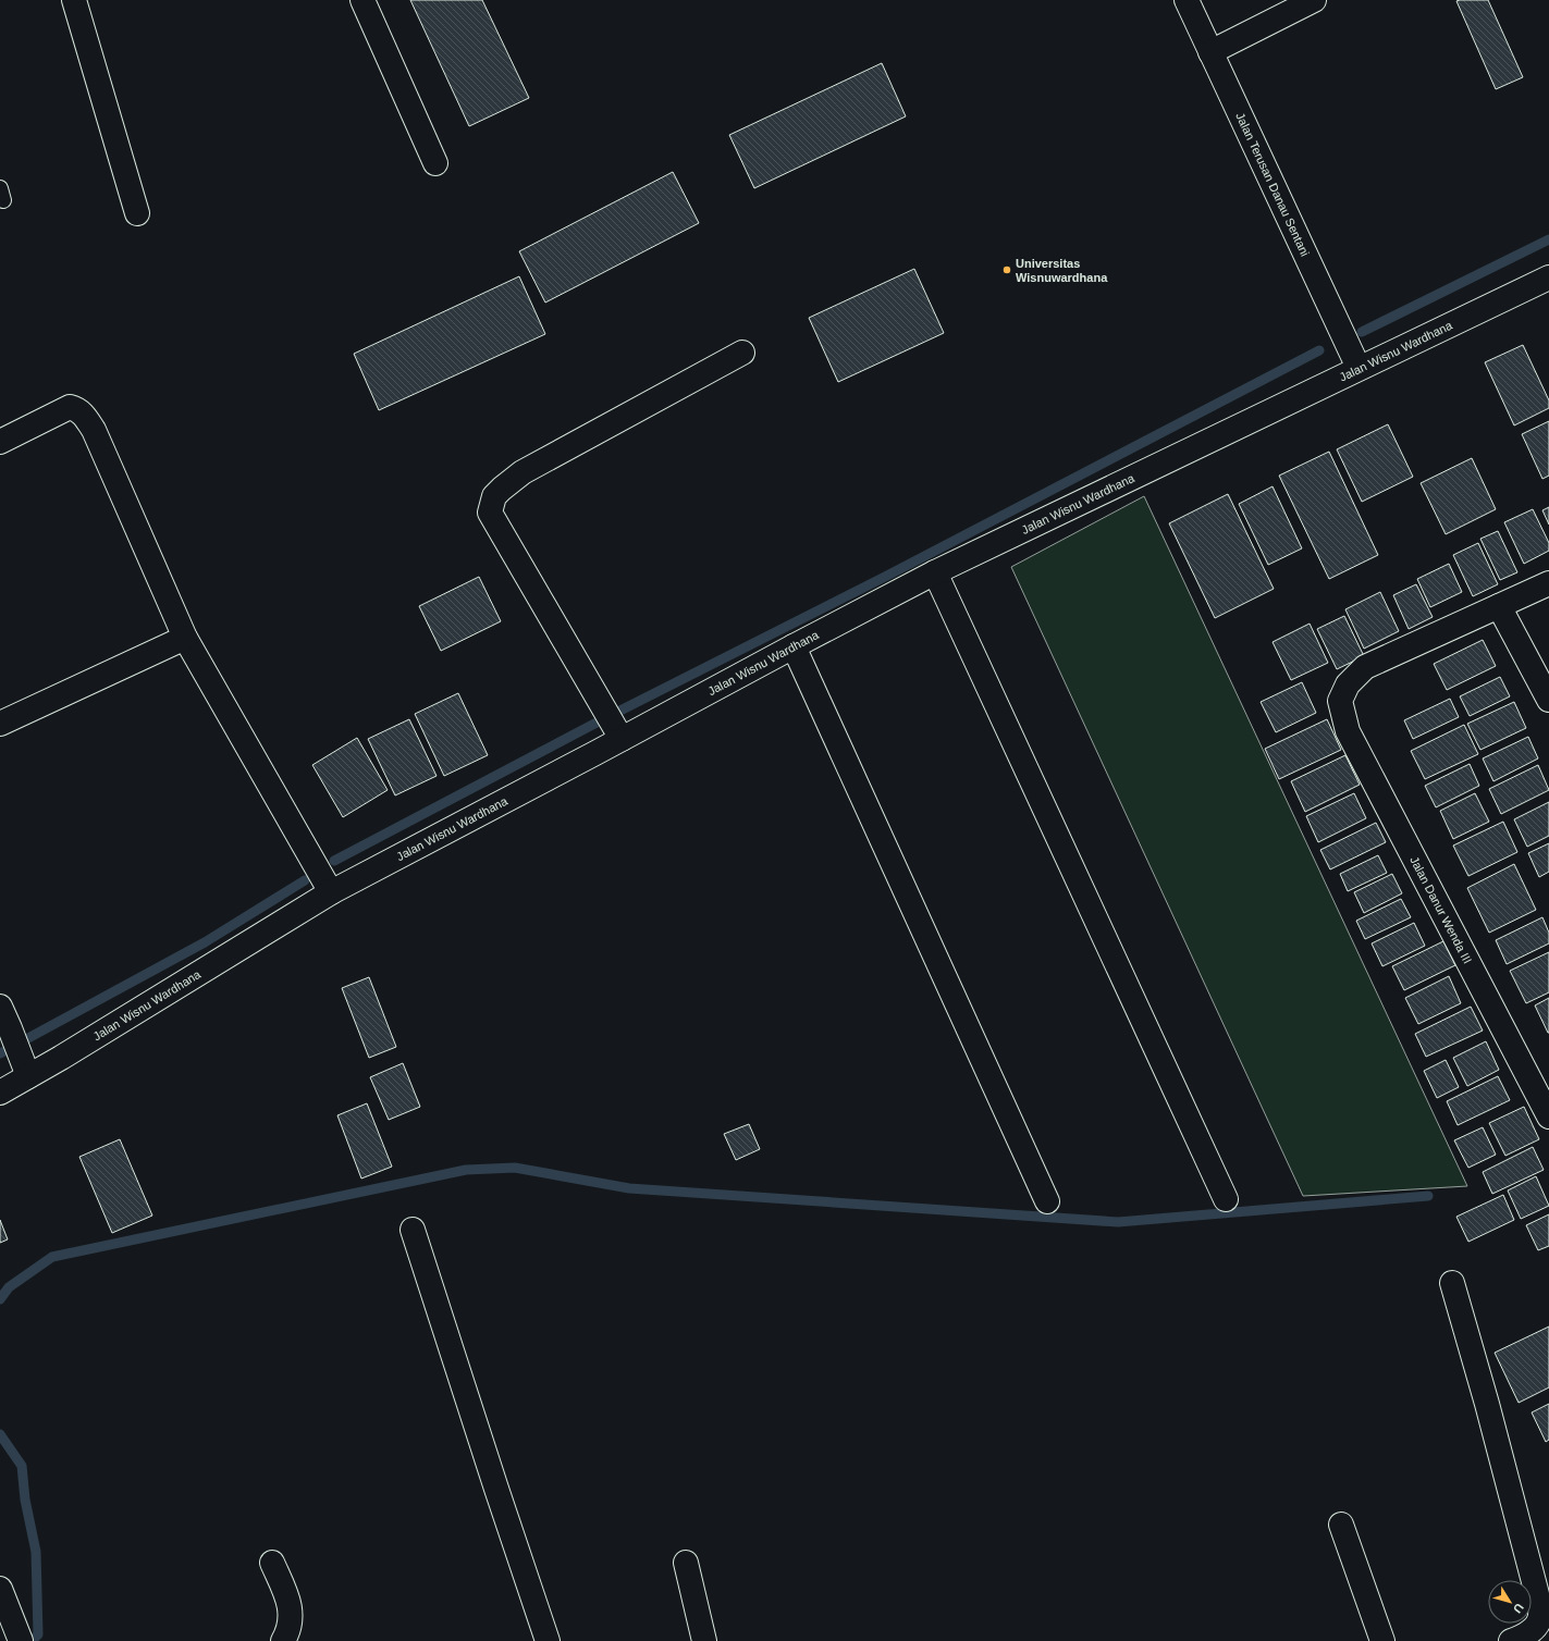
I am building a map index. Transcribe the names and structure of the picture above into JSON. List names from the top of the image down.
{
  "streets": {
    "street": ["Jalan Terusan Danau Sentani", "Jalan Wisnu Wardhana", "Jalan Danur Wenda III"]
  },
  "crossings": [
    ["Jalan Terusan Danau Sentani", "Jalan Wisnu Wardhana"]
  ],
  "places": ["Universitas Wisnuwardhana"],
  "north": "bottom right"
}
